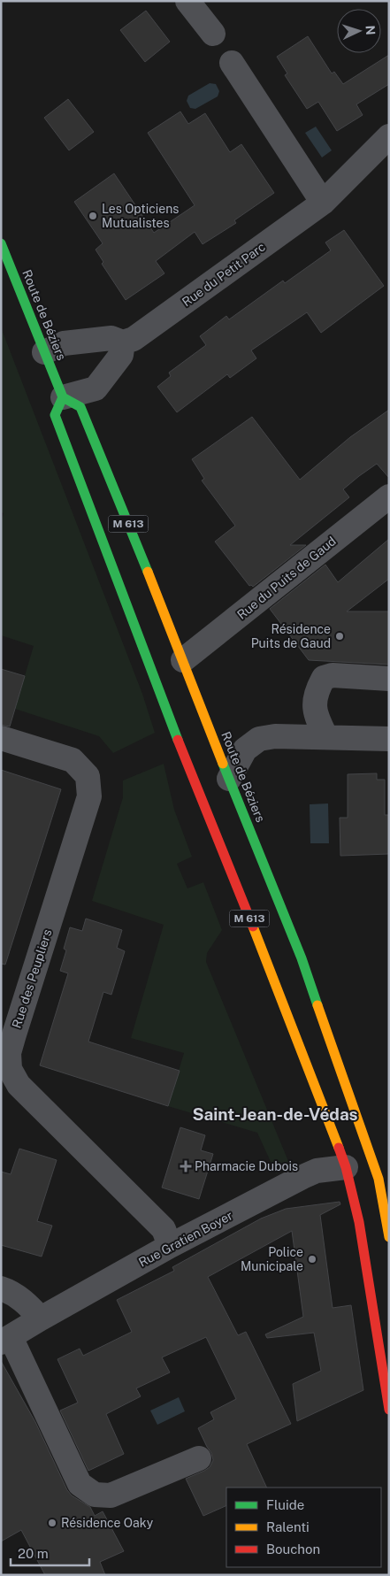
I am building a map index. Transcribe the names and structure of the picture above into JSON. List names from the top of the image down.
{
  "streets": {
    "main road": ["Route de Béziers", "M 613"],
    "street": [
      "Rue du Petit Parc",
      "Rue du Puits de Gaud",
      "Rue des Peupliers",
      "Rue Gratien Boyer"
    ]
  },
  "crossings": [
    ["Route de Béziers", "M 613"],
    ["Route de Béziers", "Rue du Puits de Gaud"],
    ["M 613", "Rue Gratien Boyer"],
    ["Rue des Peupliers", "Rue Gratien Boyer"]
  ],
  "districts": ["Saint-Jean-de-Védas"],
  "places": {
    "other": [
      "Les Opticiens Mutualistes",
      "Résidence Puits de Gaud",
      "Police Municipale",
      "Résidence Oaky"
    ],
    "health": ["Pharmacie Dubois"]
  },
  "legend": ["Fluide", "Ralenti", "Bouchon"],
  "scale_bar": "20 m",
  "north": "right"
}
